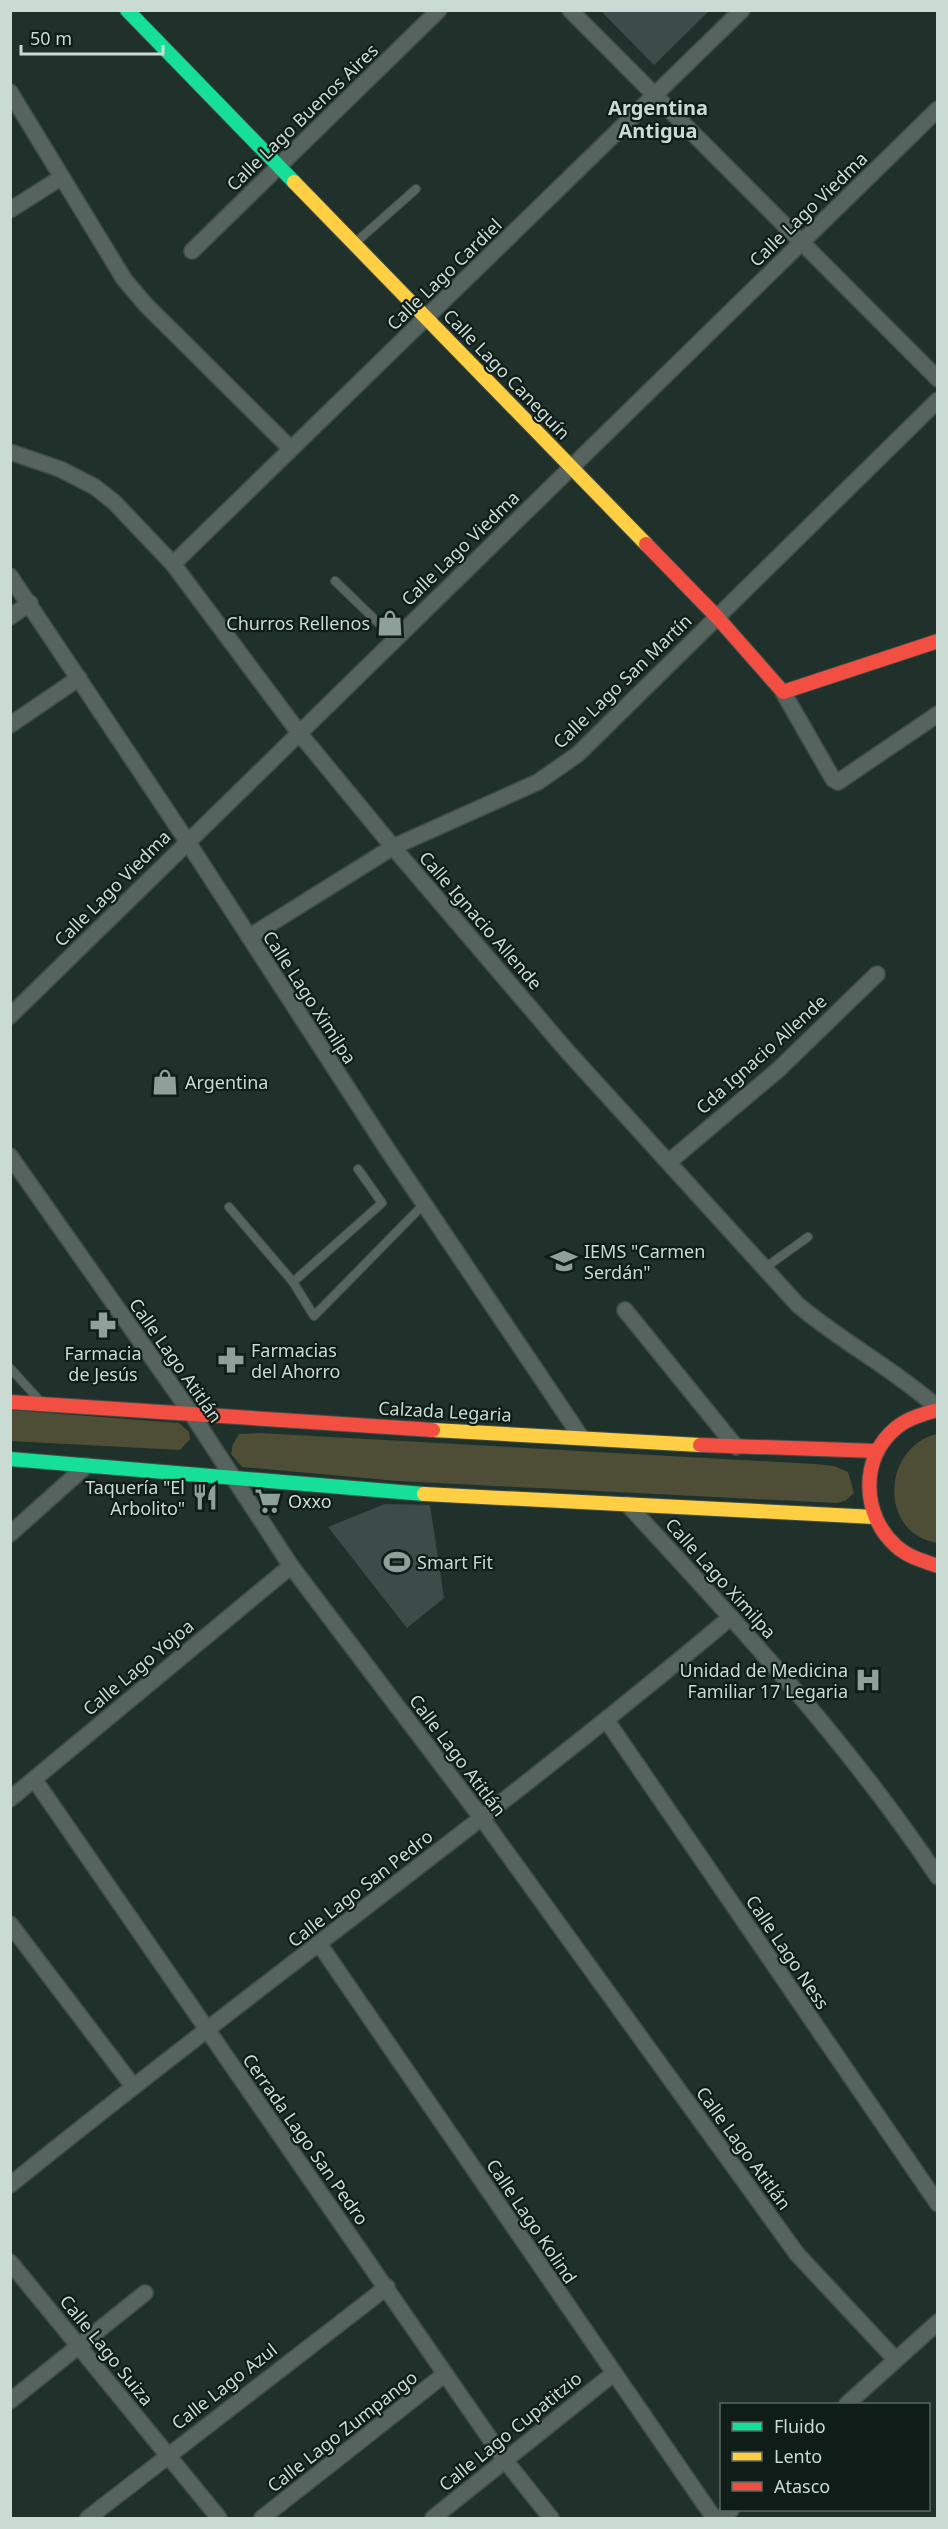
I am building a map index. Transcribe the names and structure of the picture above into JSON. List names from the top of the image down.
{
  "streets": {
    "main road": ["Calle Lago Caneguín", "Calzada Legaria"],
    "street": [
      "Calle Lago Buenos Aires",
      "Calle Lago Viedma",
      "Calle Lago Cardiel",
      "Calle Lago San Martín",
      "Calle Ignacio Allende",
      "Calle Lago Ximilpa",
      "Cda Ignacio Allende",
      "Calle Lago Atitlán",
      "Calle Lago Yojoa",
      "Calle Lago San Pedro",
      "Calle Lago Ness",
      "Cerrada Lago San Pedro",
      "Calle Lago Kolind",
      "Calle Lago Suiza",
      "Calle Lago Azul",
      "Calle Lago Zumpango",
      "Calle Lago Cupatitzio"
    ]
  },
  "crossings": [
    ["Calle Lago Buenos Aires", "Calle Lago Caneguín"],
    ["Calle Lago Viedma", "Calle Lago Caneguín"],
    ["Calle Lago Viedma", "Calle Ignacio Allende"],
    ["Calle Lago Viedma", "Calle Lago Ximilpa"],
    ["Calle Lago Cardiel", "Calle Lago Caneguín"],
    ["Calle Lago Cardiel", "Calle Ignacio Allende"],
    ["Calle Lago Caneguín", "Calle Lago San Martín"],
    ["Calle Lago San Martín", "Calle Ignacio Allende"],
    ["Calle Lago San Martín", "Calle Lago Ximilpa"],
    ["Calle Ignacio Allende", "Cda Ignacio Allende"],
    ["Calle Lago Ximilpa", "Calzada Legaria"],
    ["Calle Lago Ximilpa", "Calle Lago San Pedro"],
    ["Calle Lago Atitlán", "Calzada Legaria"],
    ["Calle Lago Atitlán", "Calle Lago Yojoa"],
    ["Calle Lago Atitlán", "Calle Lago San Pedro"],
    ["Calle Lago Yojoa", "Cerrada Lago San Pedro"],
    ["Calle Lago San Pedro", "Calle Lago Ness"],
    ["Calle Lago San Pedro", "Cerrada Lago San Pedro"],
    ["Calle Lago San Pedro", "Calle Lago Kolind"],
    ["Cerrada Lago San Pedro", "Calle Lago Azul"],
    ["Cerrada Lago San Pedro", "Calle Lago Zumpango"],
    ["Cerrada Lago San Pedro", "Calle Lago Cupatitzio"],
    ["Calle Lago Kolind", "Calle Lago Cupatitzio"],
    ["Calle Lago Suiza", "Calle Lago Azul"]
  ],
  "districts": ["Argentina Antigua"],
  "places": {
    "shop": ["Churros Rellenos", "Argentina"],
    "school or university": ["IEMS \"Carmen Serdán\""],
    "pharmacy": ["Farmacia de Jesús", "Farmacias del Ahorro"],
    "restaurant": ["Taquería \"El Arbolito\""],
    "supermarket": ["Oxxo"],
    "sports": ["Smart Fit"],
    "hospital": ["Unidad de Medicina Familiar 17 Legaria"]
  },
  "legend": ["Fluido", "Lento", "Atasco"],
  "scale_bar": "50 m"
}
